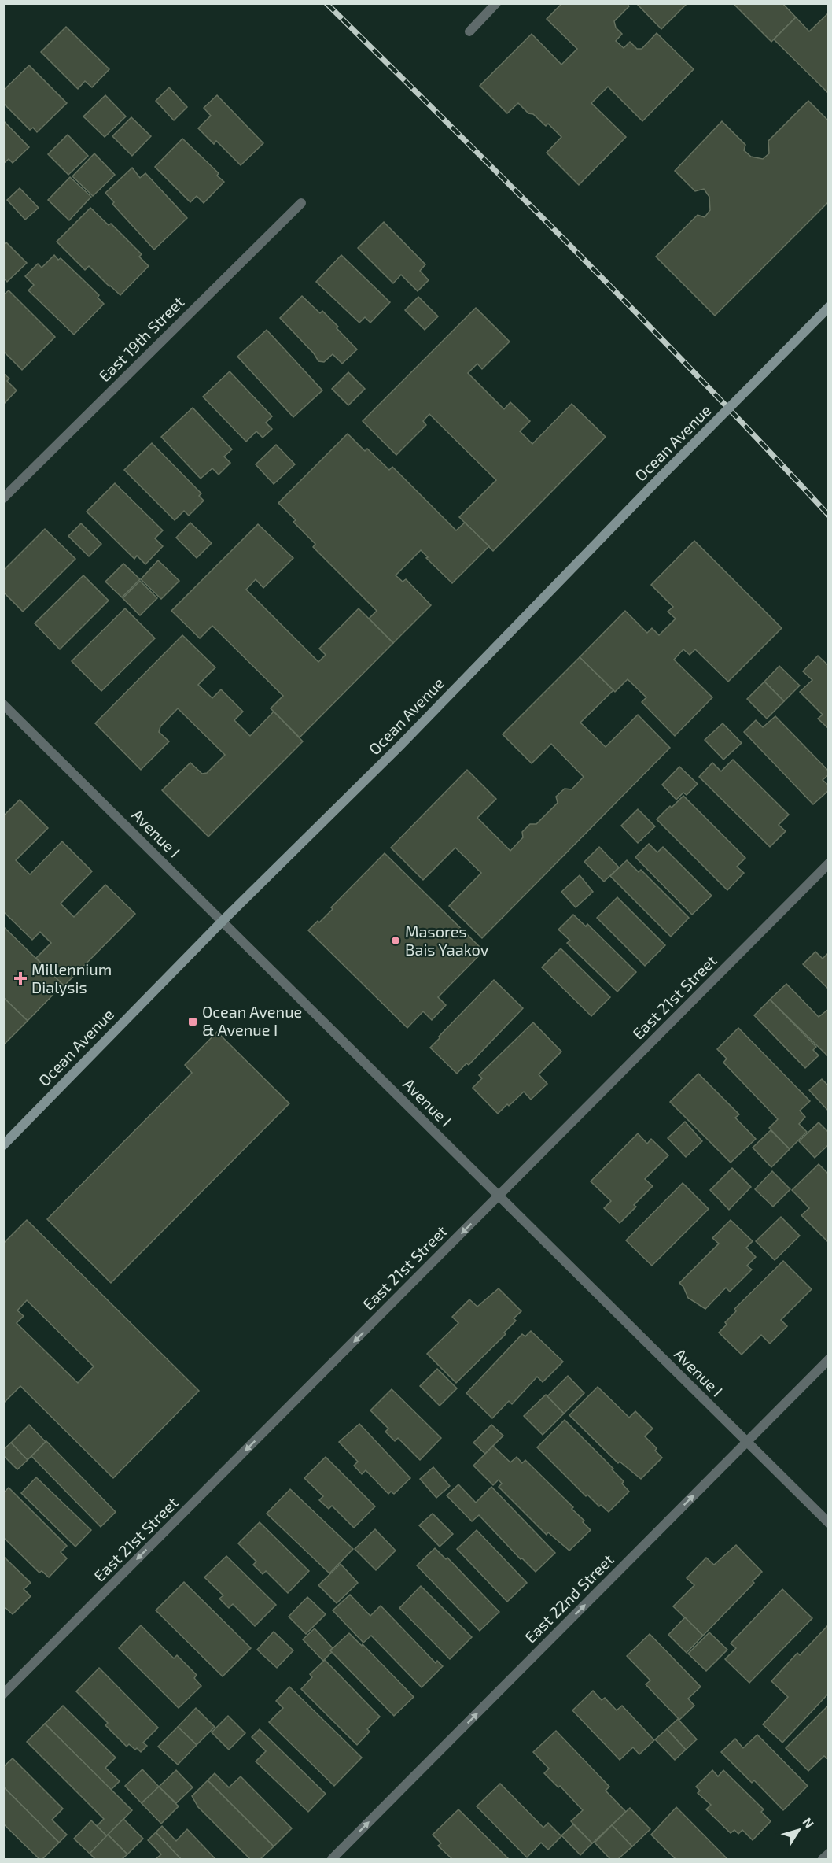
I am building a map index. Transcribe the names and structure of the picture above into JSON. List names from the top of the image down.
{
  "streets": {
    "main road": ["Ocean Avenue"],
    "street": [
      "East 19th Street",
      "Avenue I",
      "East 21st Street",
      "East 22nd Street"
    ]
  },
  "crossings": [
    ["Ocean Avenue", "Avenue I"],
    ["Avenue I", "East 21st Street"],
    ["Avenue I", "East 22nd Street"]
  ],
  "one_way": ["East 21st Street", "East 22nd Street"],
  "places": {
    "other": ["Masores Bais Yaakov"],
    "health": ["Millennium Dialysis"],
    "transit": ["Ocean Avenue & Avenue I"]
  },
  "north": "top right"
}
